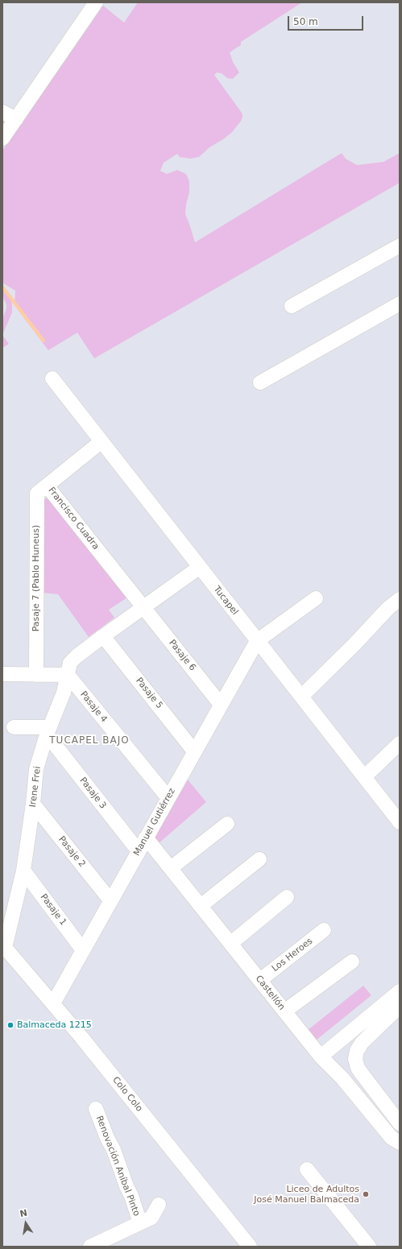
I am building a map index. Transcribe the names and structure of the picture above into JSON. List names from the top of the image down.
{
  "streets": {
    "street": [
      "Francisco Cuadra",
      "Pasaje 7 (Pablo Huneus)",
      "Tucapel",
      "Pasaje 6",
      "Pasaje 5",
      "Pasaje 4",
      "Irene Frei",
      "Pasaje 3",
      "Manuel Gutiérrez",
      "Pasaje 2",
      "Pasaje 1",
      "Los Heroes",
      "Castellón",
      "Colo Colo",
      "Renovación Aníbal Pinto"
    ]
  },
  "crossings": [
    ["Francisco Cuadra", "Pasaje 7 (Pablo Huneus)"],
    ["Francisco Cuadra", "Tucapel"],
    ["Francisco Cuadra", "Pasaje 6"],
    ["Francisco Cuadra", "Irene Frei"],
    ["Tucapel", "Irene Frei"],
    ["Tucapel", "Manuel Gutiérrez"],
    ["Pasaje 6", "Irene Frei"],
    ["Pasaje 6", "Manuel Gutiérrez"],
    ["Pasaje 5", "Irene Frei"],
    ["Pasaje 5", "Manuel Gutiérrez"],
    ["Pasaje 4", "Irene Frei"],
    ["Pasaje 4", "Manuel Gutiérrez"],
    ["Irene Frei", "Pasaje 3"],
    ["Irene Frei", "Pasaje 2"],
    ["Irene Frei", "Pasaje 1"],
    ["Irene Frei", "Colo Colo"],
    ["Pasaje 3", "Manuel Gutiérrez"],
    ["Manuel Gutiérrez", "Pasaje 2"],
    ["Manuel Gutiérrez", "Pasaje 1"],
    ["Manuel Gutiérrez", "Castellón"],
    ["Manuel Gutiérrez", "Colo Colo"],
    ["Los Heroes", "Castellón"]
  ],
  "districts": ["TUCAPEL BAJO"],
  "places": ["Balmaceda 1215", "Liceo de Adultos José Manuel Balmaceda"],
  "scale_bar": "50 m",
  "north": "top"
}
